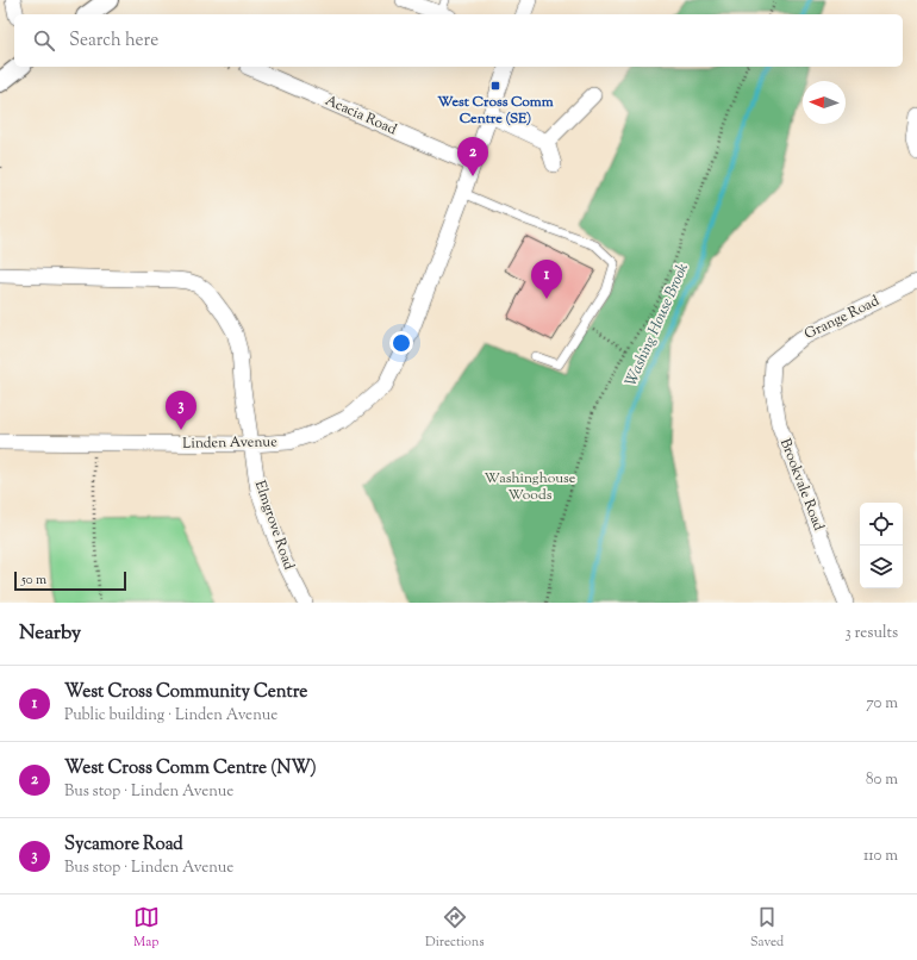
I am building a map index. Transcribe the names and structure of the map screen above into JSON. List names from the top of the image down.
{
  "streets": {
    "street": [
      "Acacia Road",
      "Grange Road",
      "Linden Avenue",
      "Brookvale Road",
      "Elmgrove Road"
    ]
  },
  "crossings": [
    ["Acacia Road", "Linden Avenue"],
    ["Grange Road", "Brookvale Road"],
    ["Linden Avenue", "Elmgrove Road"]
  ],
  "water": ["Washing House Brook"],
  "parks": ["Washinghouse Woods"],
  "places": {
    "transit": ["West Cross Comm Centre (SE)"]
  },
  "scale_bar": "50 m",
  "north": "left",
  "page": {
    "search": "Search here",
    "pins": ["2", "1", "3"],
    "scale": "50 m",
    "heading": ["Nearby", "3 results"],
    "list": [
      {
        "mark": "1",
        "name": "West Cross Community Centre",
        "note": "Public building · Linden Avenue",
        "value": "70 m"
      },
      {
        "mark": "2",
        "name": "West Cross Comm Centre (NW)",
        "note": "Bus stop · Linden Avenue",
        "value": "80 m"
      },
      {
        "mark": "3",
        "name": "Sycamore Road",
        "note": "Bus stop · Linden Avenue",
        "value": "110 m"
      }
    ],
    "nav": ["Map", "Directions", "Saved"]
  }
}
